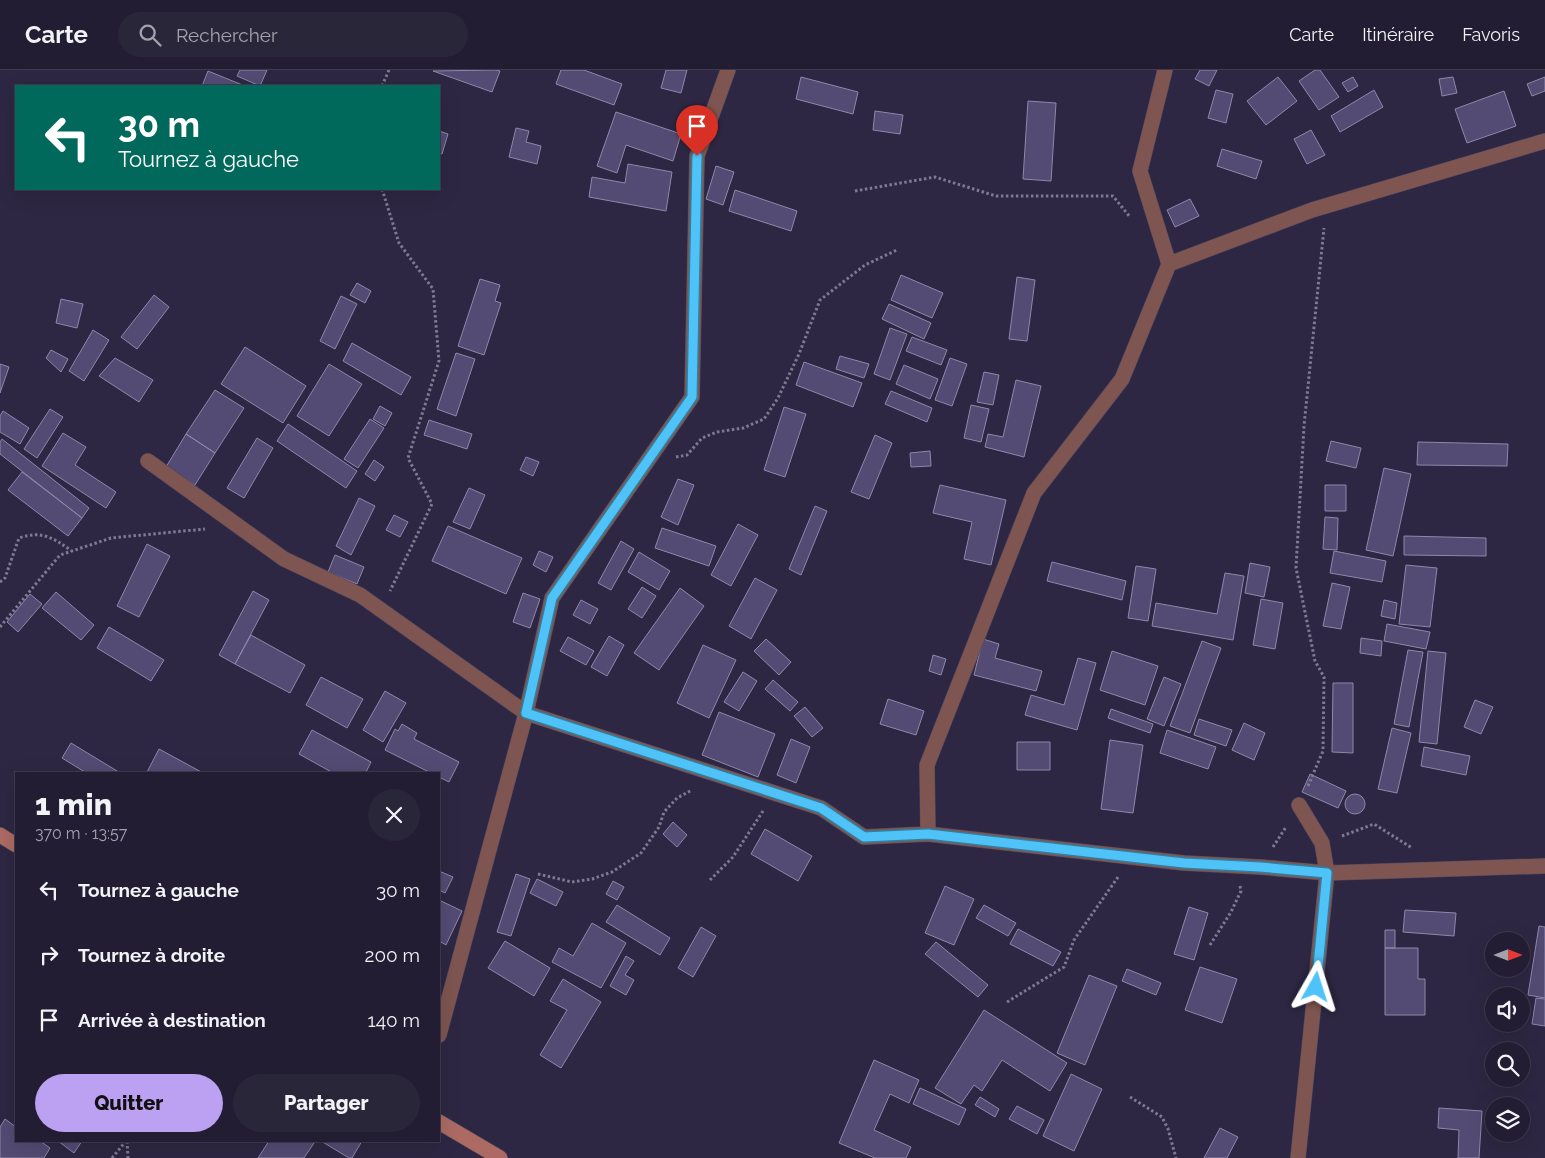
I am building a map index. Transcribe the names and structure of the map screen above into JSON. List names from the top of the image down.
{
  "north": "right",
  "page": {
    "header": "Carte",
    "search": "Rechercher",
    "nav": ["Carte", "Itinéraire", "Favoris"],
    "turn": ["30 m", "Tournez à gauche"],
    "heading": ["1 min", "370 m · 13:57"],
    "list": [
      {
        "name": "Tournez à gauche",
        "value": "30 m"
      },
      {
        "name": "Tournez à droite",
        "value": "200 m"
      },
      {
        "name": "Arrivée à destination",
        "value": "140 m"
      }
    ],
    "buttons": ["Quitter", "Partager"]
  }
}
